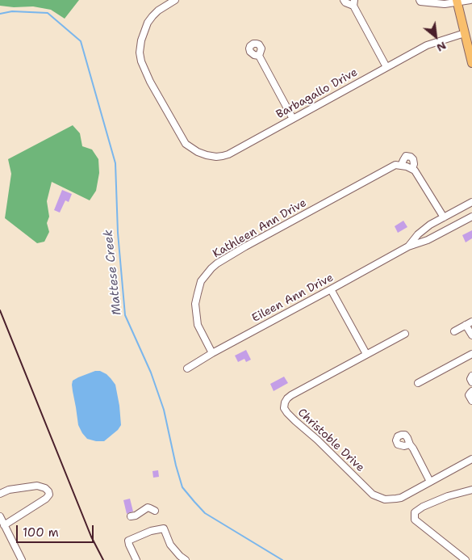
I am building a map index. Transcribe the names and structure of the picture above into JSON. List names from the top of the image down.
{
  "streets": {
    "street": [
      "Barbagallo Drive",
      "Kathleen Ann Drive",
      "Eileen Ann Drive",
      "Christoble Drive"
    ]
  },
  "crossings": [
    ["Kathleen Ann Drive", "Eileen Ann Drive"]
  ],
  "water": ["Mattese Creek"],
  "scale_bar": "100 m",
  "north": "bottom right"
}
